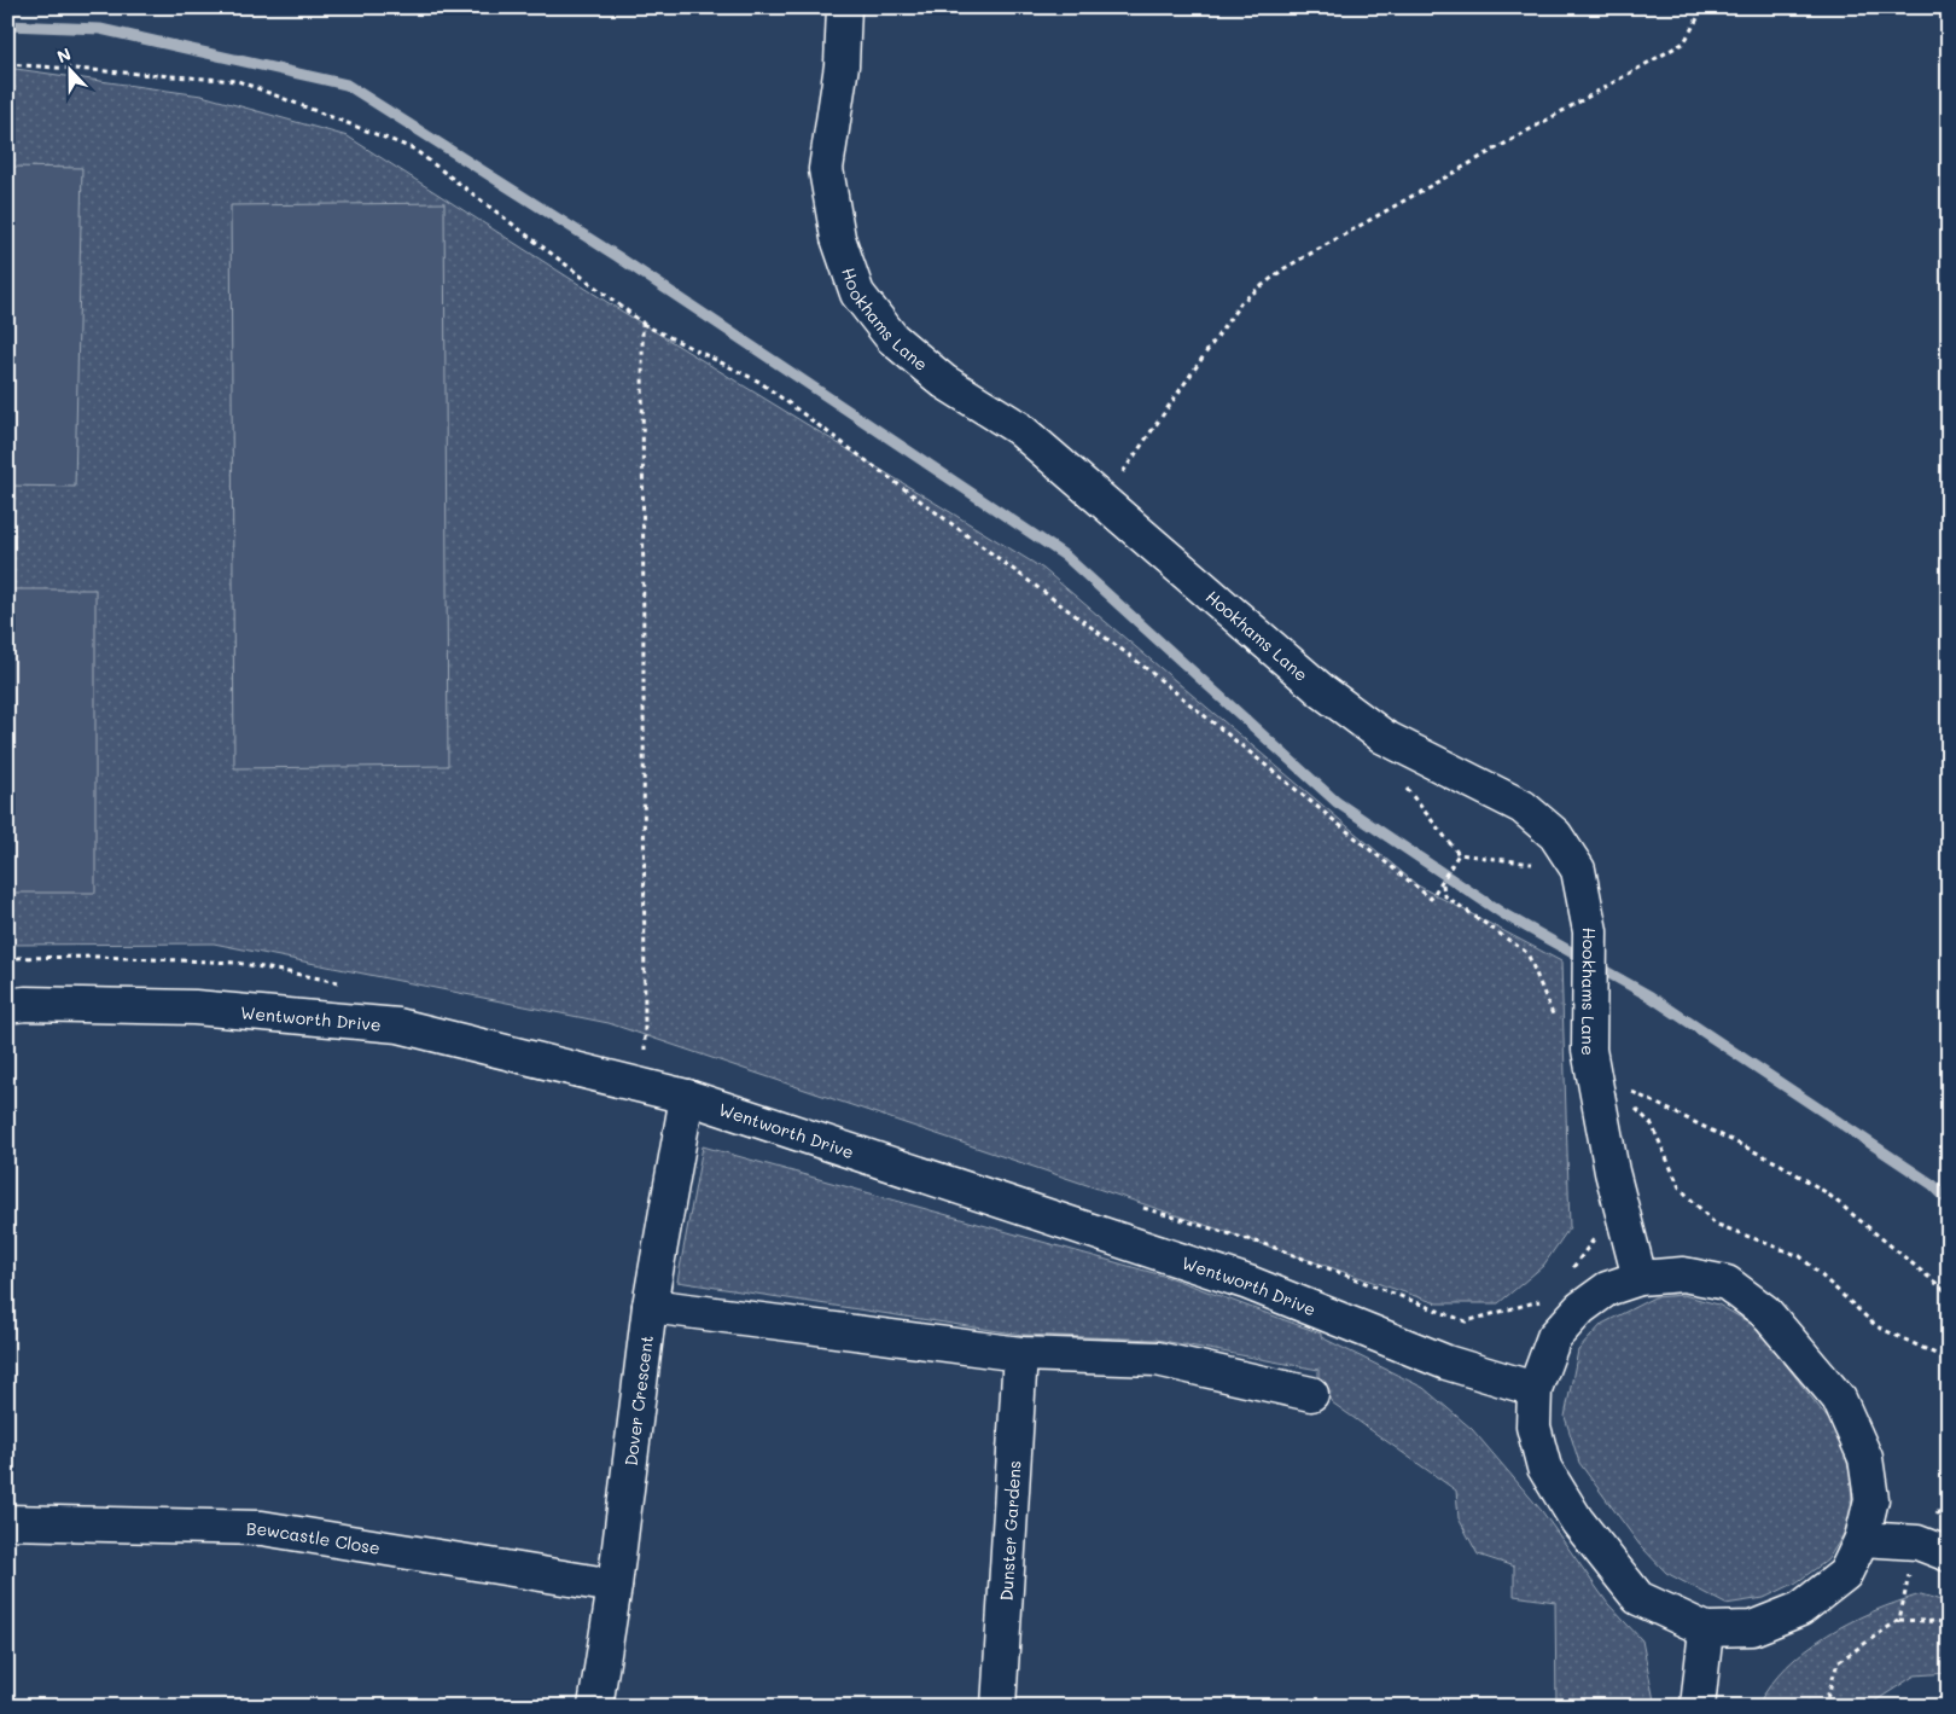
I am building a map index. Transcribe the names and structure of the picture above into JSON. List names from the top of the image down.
{
  "streets": {
    "street": [
      "Hookhams Lane",
      "Wentworth Drive",
      "Dover Crescent",
      "Dunster Gardens",
      "Bewcastle Close"
    ]
  },
  "crossings": [
    ["Wentworth Drive", "Dover Crescent"],
    ["Dover Crescent", "Bewcastle Close"]
  ],
  "north": "top"
}
